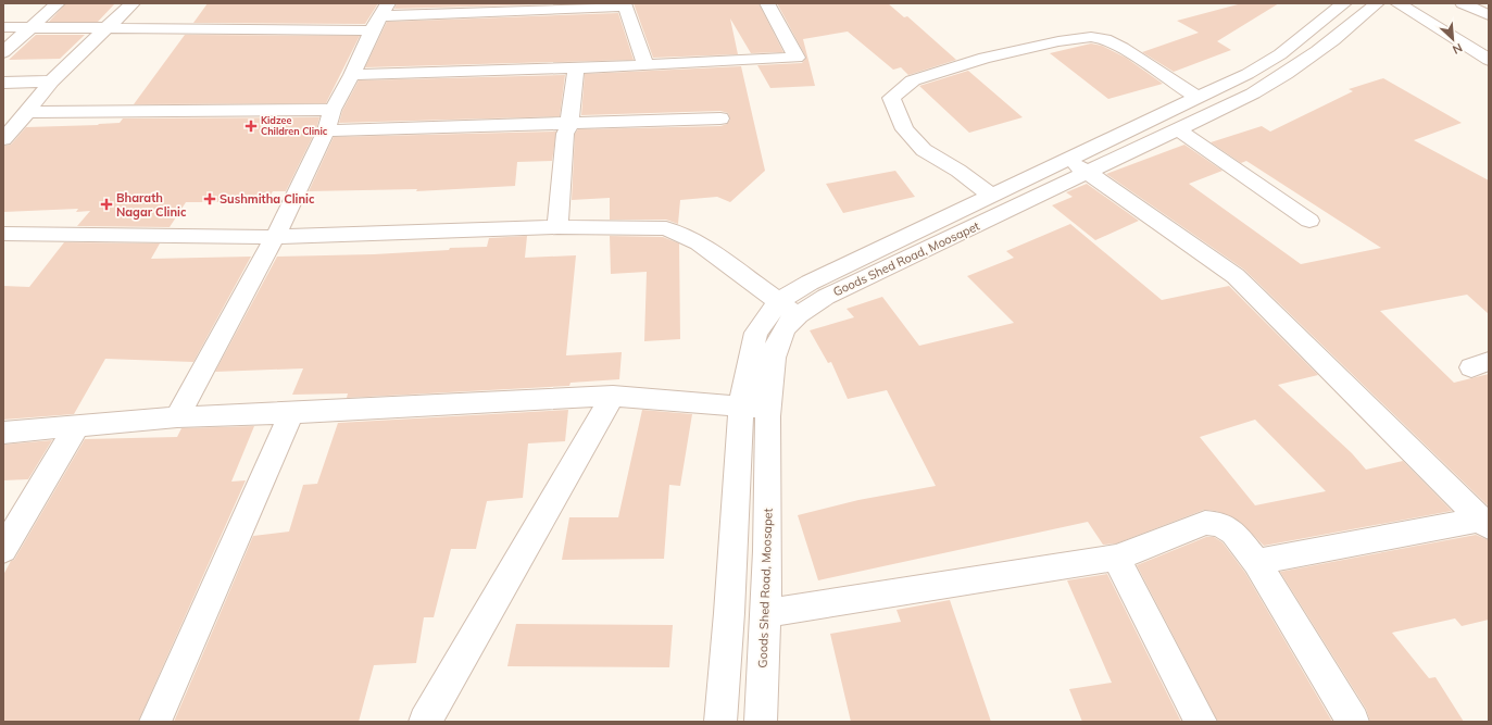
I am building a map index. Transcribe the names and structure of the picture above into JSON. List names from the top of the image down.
{
  "streets": {
    "street": ["Goods Shed Road, Moosapet"]
  },
  "places": {
    "health": ["Kidzee Children Clinic", "Sushmitha Clinic", "Bharath Nagar Clinic"]
  },
  "north": "bottom right"
}
